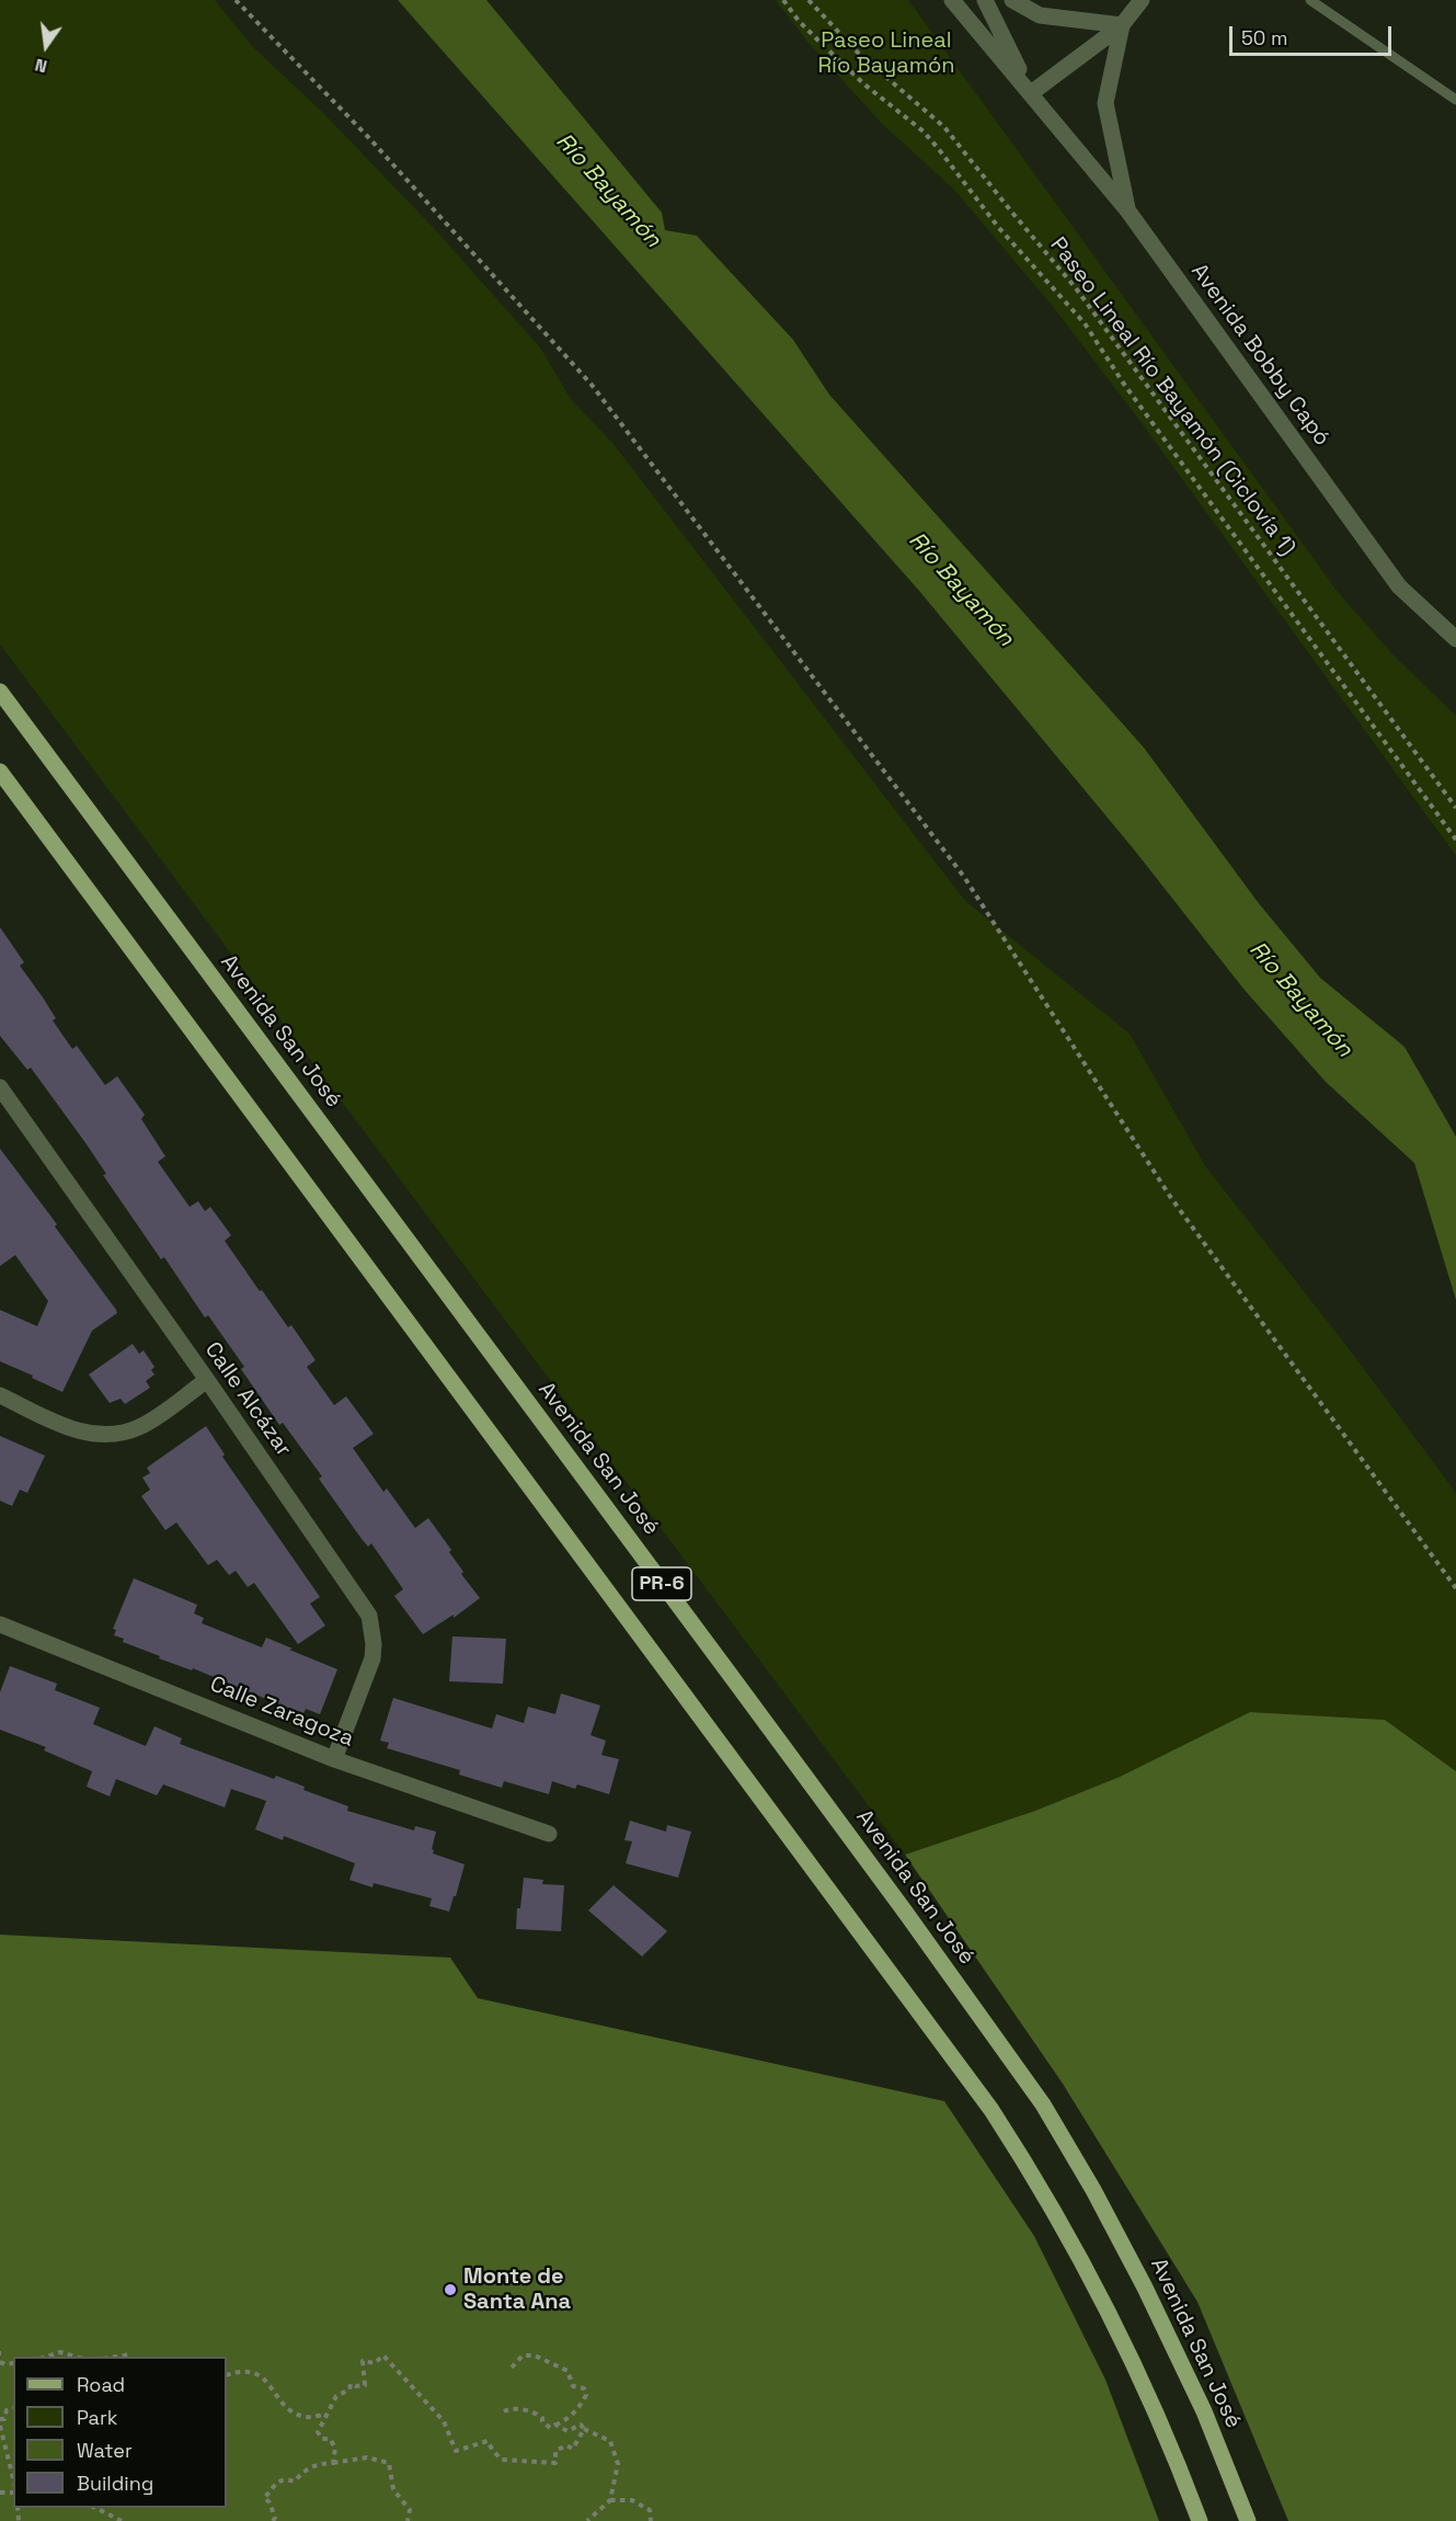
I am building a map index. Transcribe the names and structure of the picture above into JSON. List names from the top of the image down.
{
  "streets": {
    "main road": ["Avenida San José", "PR-6"],
    "street": ["Avenida Bobby Capó", "Calle Alcázar", "Calle Zaragoza"],
    "path": ["Paseo Lineal Río Bayamón (Ciclovía 1)"]
  },
  "crossings": [
    ["Calle Alcázar", "Calle Zaragoza"]
  ],
  "water": ["Río Bayamón"],
  "parks": ["Paseo Lineal Río Bayamón"],
  "places": ["Monte de Santa Ana"],
  "legend": [
    "Road",
    "Park",
    "Water",
    "Building"
  ],
  "scale_bar": "50 m",
  "north": "bottom"
}
